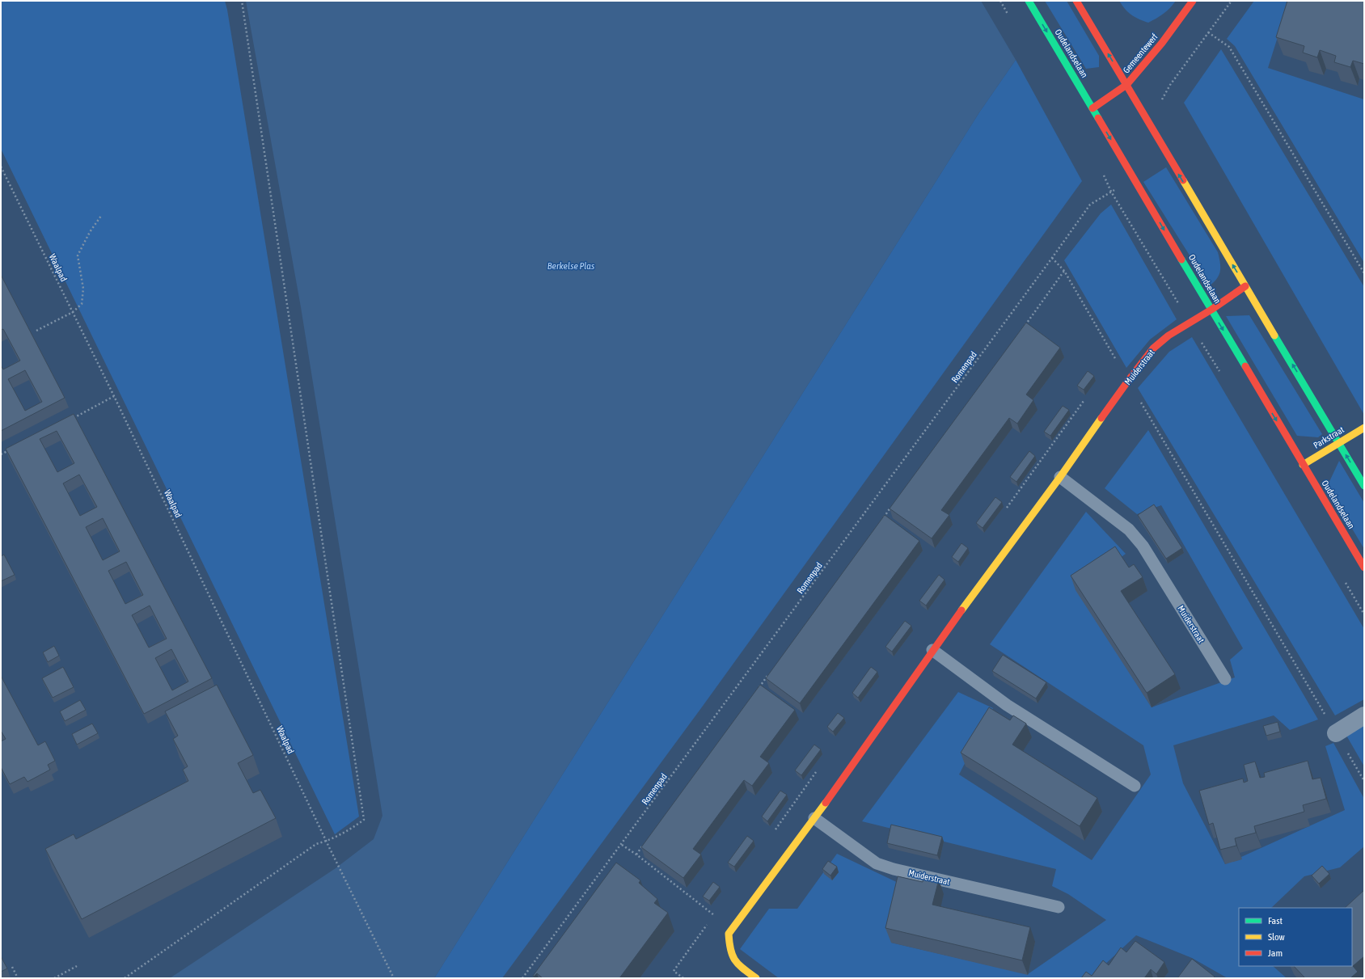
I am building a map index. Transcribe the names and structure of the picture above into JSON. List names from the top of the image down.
{
  "streets": {
    "street": [
      "Oudelandselaan",
      "Gemeentewerf",
      "Muiderstraat",
      "Parkstraat"
    ],
    "path": ["Waalpad", "Romenpad"]
  },
  "crossings": [
    ["Oudelandselaan", "Gemeentewerf"],
    ["Oudelandselaan", "Muiderstraat"],
    ["Oudelandselaan", "Parkstraat"]
  ],
  "water": ["Berkelse Plas"],
  "legend": ["Fast", "Slow", "Jam"]
}
